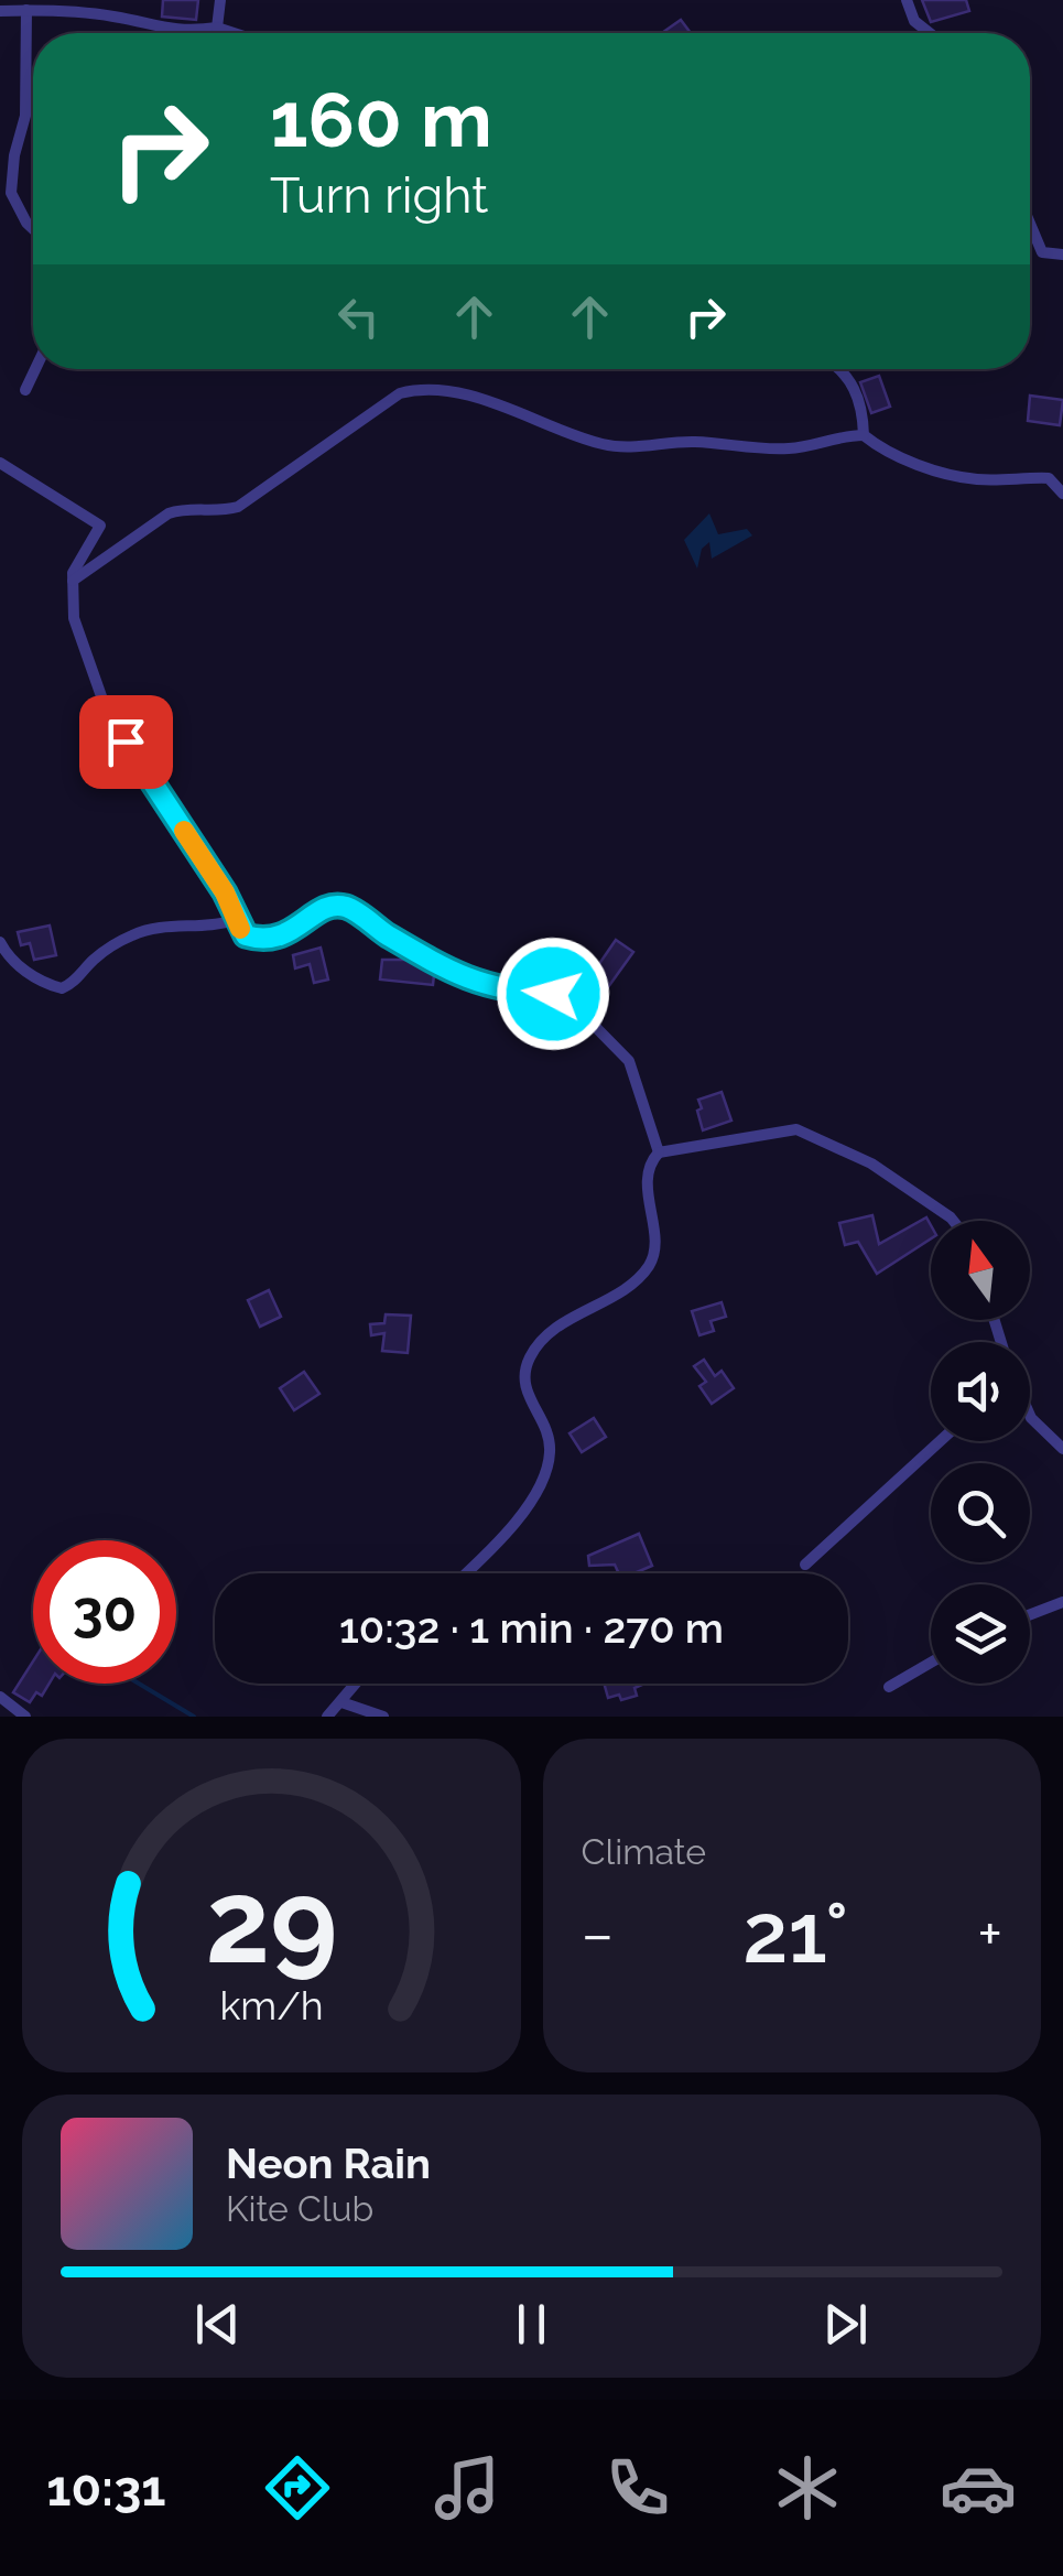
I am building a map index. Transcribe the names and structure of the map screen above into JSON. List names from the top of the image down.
{
  "north": "top",
  "page": {
    "turn": ["160 m", "Turn right"],
    "limit": "30",
    "trip": "10:32 · 1 min · 270 m",
    "tile": "Climate",
    "heat": ["−", "21°", "+"],
    "song": ["Neon Rain", "Kite Club"],
    "tabs": "10:31",
    "gauge": ["29", "km/h"]
  }
}
